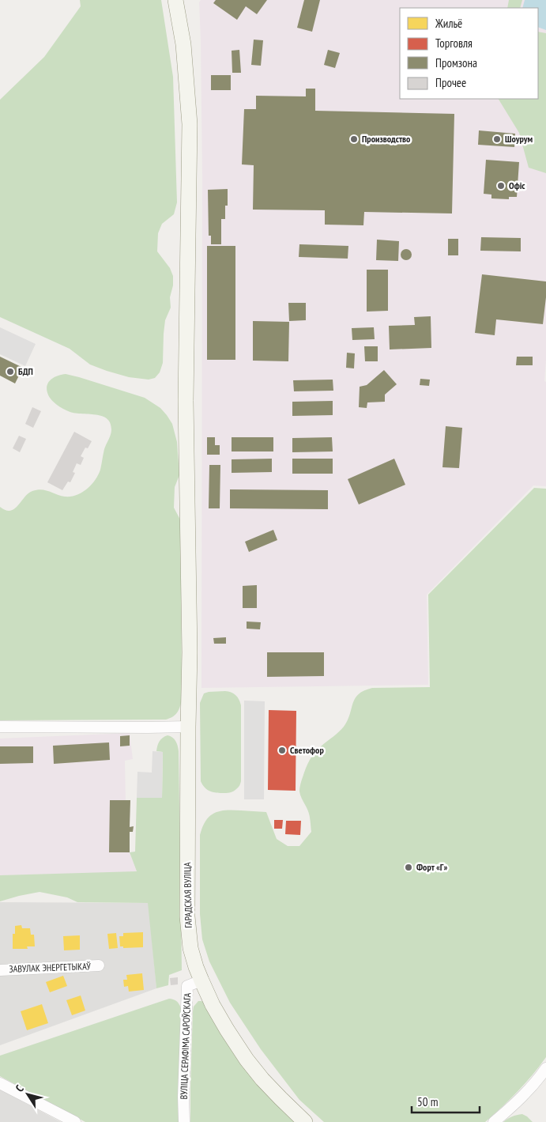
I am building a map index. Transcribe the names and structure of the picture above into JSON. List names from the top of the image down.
{
  "streets": {
    "main road": ["ГАРАДСКАЯ ВУЛІЦА"],
    "street": ["ЗАВУЛАК ЭНЕРГЕТЫКАЎ", "ВУЛІЦА СЕРАФІМА САРОЎСКАГА"]
  },
  "crossings": [
    ["ГАРАДСКАЯ ВУЛІЦА", "ВУЛІЦА СЕРАФІМА САРОЎСКАГА"]
  ],
  "places": [
    "Производство",
    "Шоурум",
    "Офіс",
    "БДП",
    "Светофор",
    "Форт «Г»"
  ],
  "legend": [
    "Жильё",
    "Торговля",
    "Промзона",
    "Прочее"
  ],
  "scale_bar": "50 m",
  "north": "top left"
}
